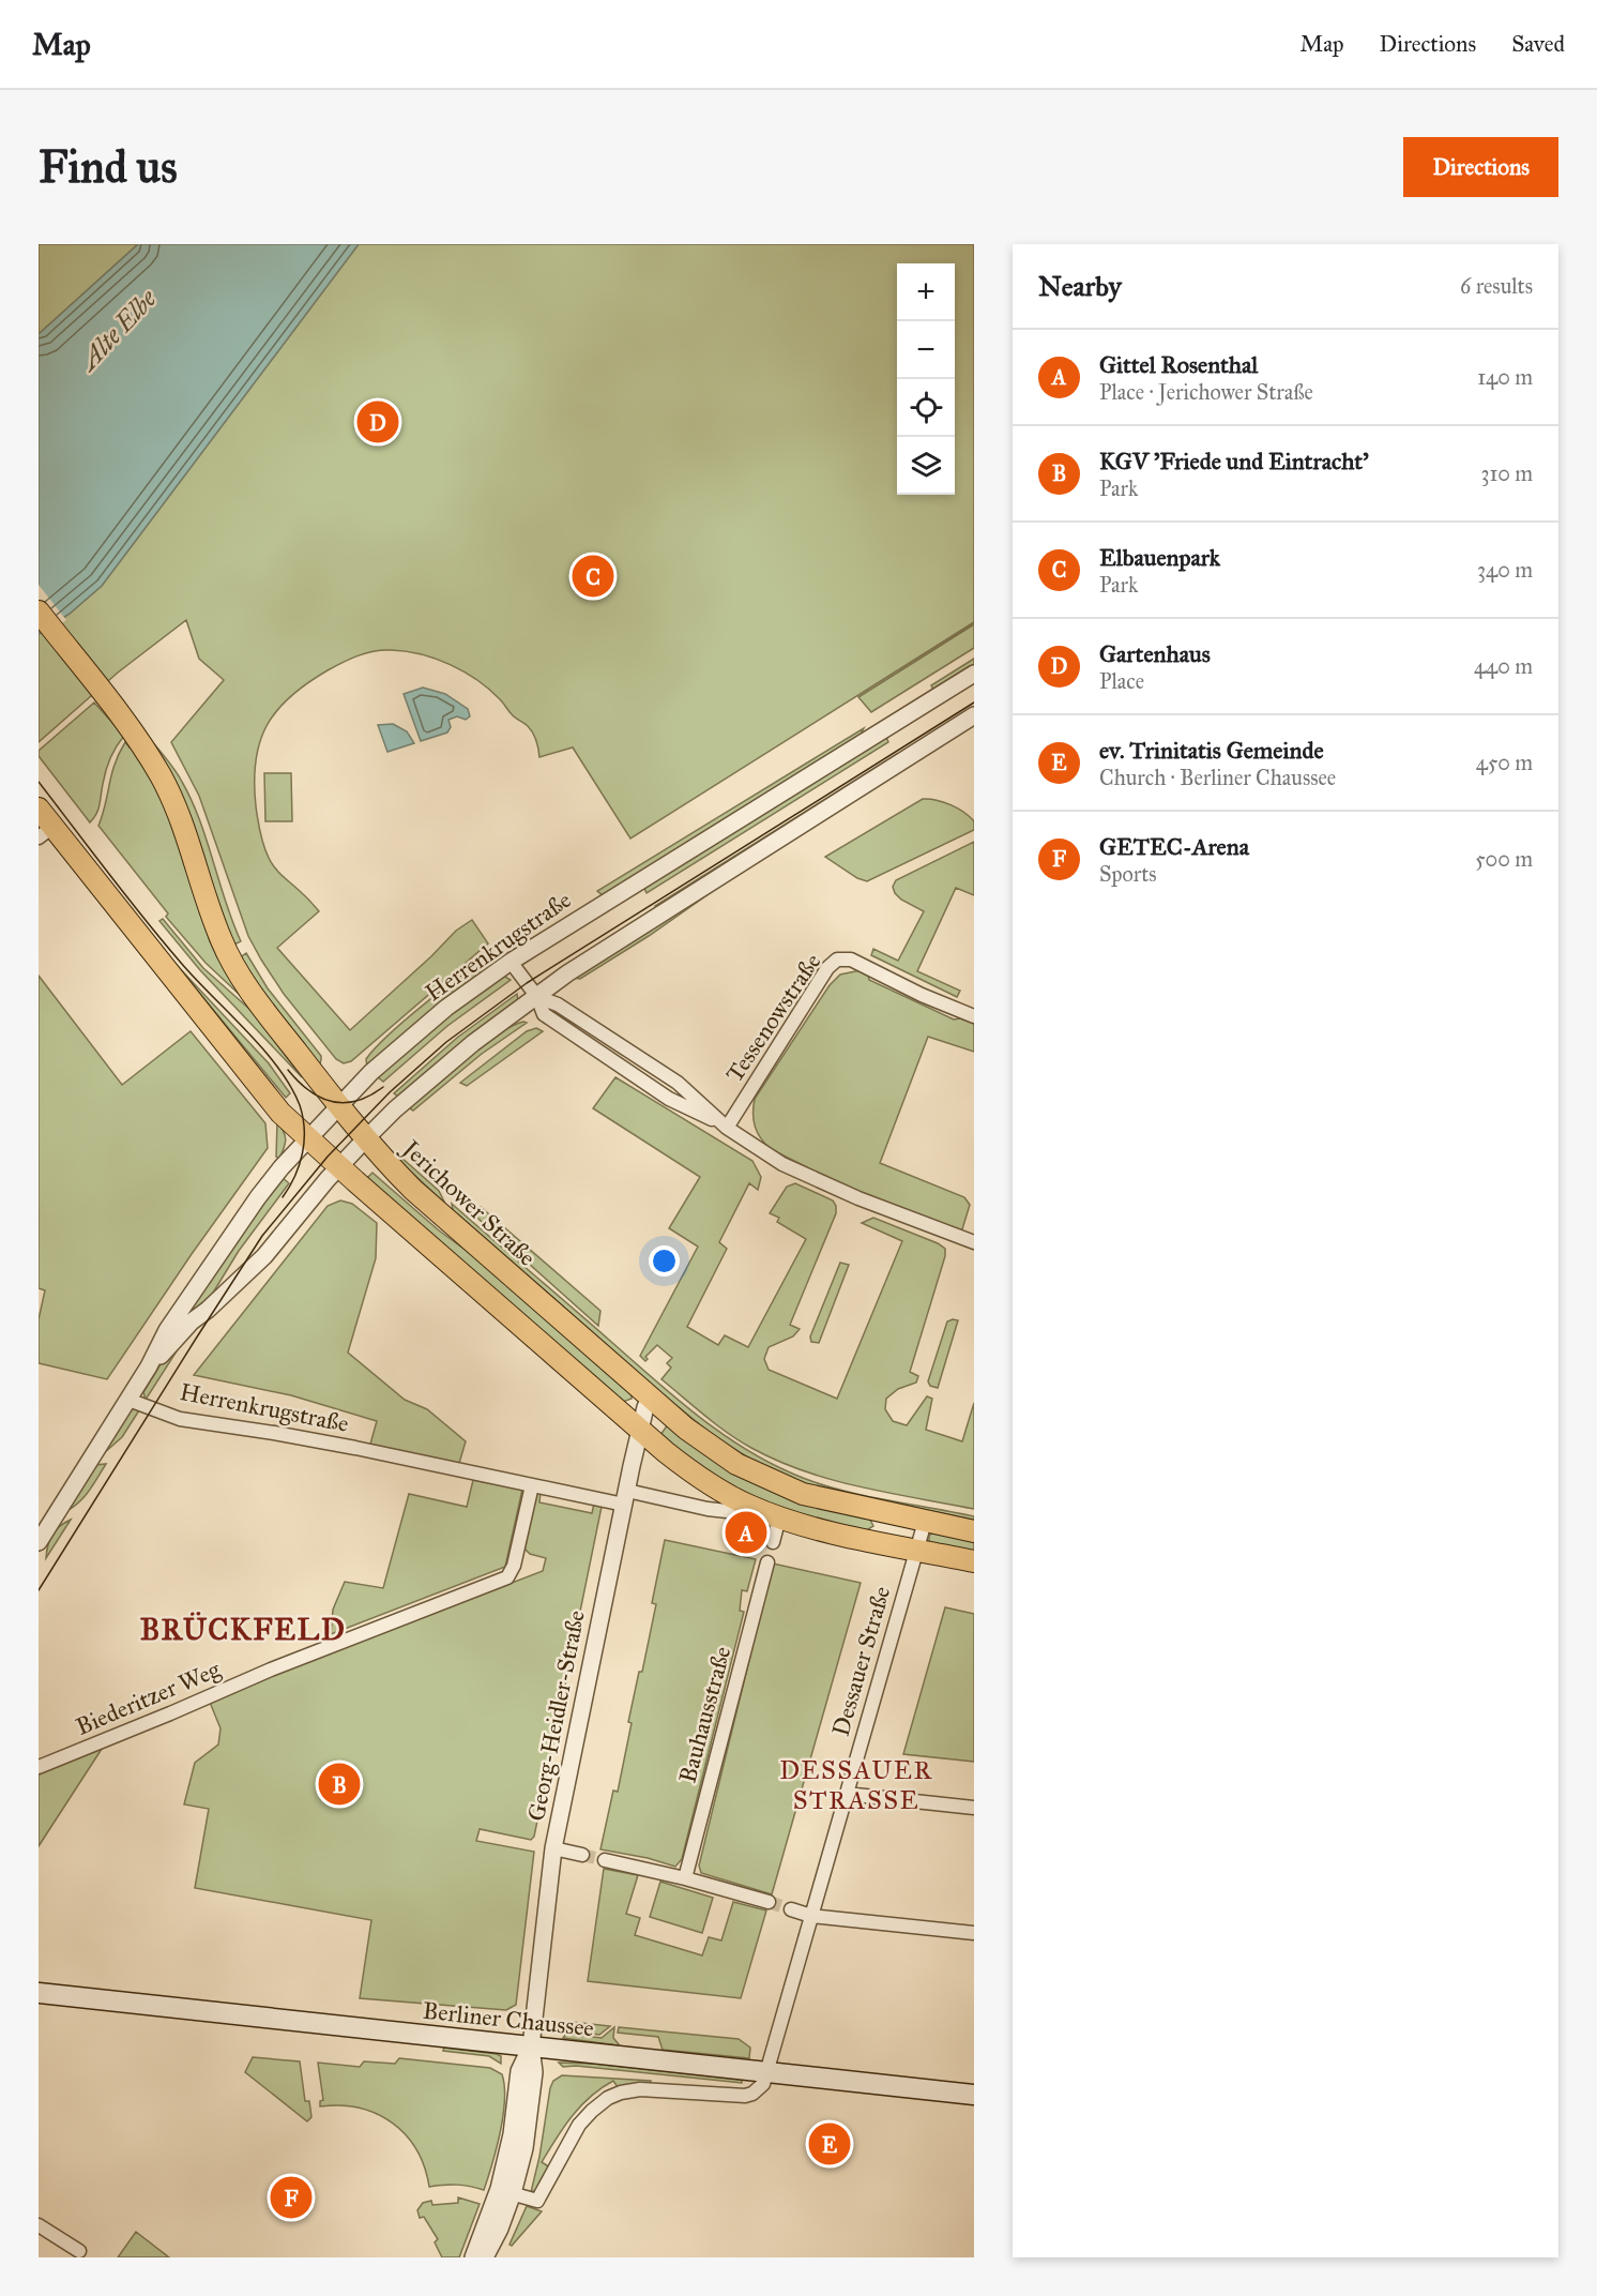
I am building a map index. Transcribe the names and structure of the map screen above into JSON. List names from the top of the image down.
{
  "streets": {
    "main road": ["Jerichower Straße", "Berliner Chaussee"],
    "street": [
      "Herrenkrugstraße",
      "Tessenowstraße",
      "Dessauer Straße",
      "Biederitzer Weg",
      "Bauhausstraße",
      "Georg-Heidler-Straße"
    ]
  },
  "crossings": [
    ["Herrenkrugstraße", "Jerichower Straße"],
    ["Herrenkrugstraße", "Biederitzer Weg"],
    ["Jerichower Straße", "Dessauer Straße"],
    ["Jerichower Straße", "Georg-Heidler-Straße"],
    ["Dessauer Straße", "Berliner Chaussee"],
    ["Georg-Heidler-Straße", "Berliner Chaussee"]
  ],
  "districts": ["BRÜCKFELD", "DESSAUER STRASSE"],
  "water": ["Alte Elbe"],
  "page": {
    "header": "Map",
    "nav": ["Map", "Directions", "Saved"],
    "buttons": "Directions",
    "title": "Find us",
    "heading": ["Nearby", "6 results"],
    "map_buttons": ["+", "−"],
    "list": [
      {
        "mark": "A",
        "name": "Gittel Rosenthal",
        "note": "Place · Jerichower Straße",
        "value": "140 m"
      },
      {
        "mark": "B",
        "name": "KGV 'Friede und Eintracht'",
        "note": "Park",
        "value": "310 m"
      },
      {
        "mark": "C",
        "name": "Elbauenpark",
        "note": "Park",
        "value": "340 m"
      },
      {
        "mark": "D",
        "name": "Gartenhaus",
        "note": "Place",
        "value": "440 m"
      },
      {
        "mark": "E",
        "name": "ev. Trinitatis Gemeinde",
        "note": "Church · Berliner Chaussee",
        "value": "450 m"
      },
      {
        "mark": "F",
        "name": "GETEC-Arena",
        "note": "Sports",
        "value": "500 m"
      }
    ],
    "pins": [
      "D",
      "C",
      "A",
      "B",
      "E",
      "F"
    ]
  }
}
